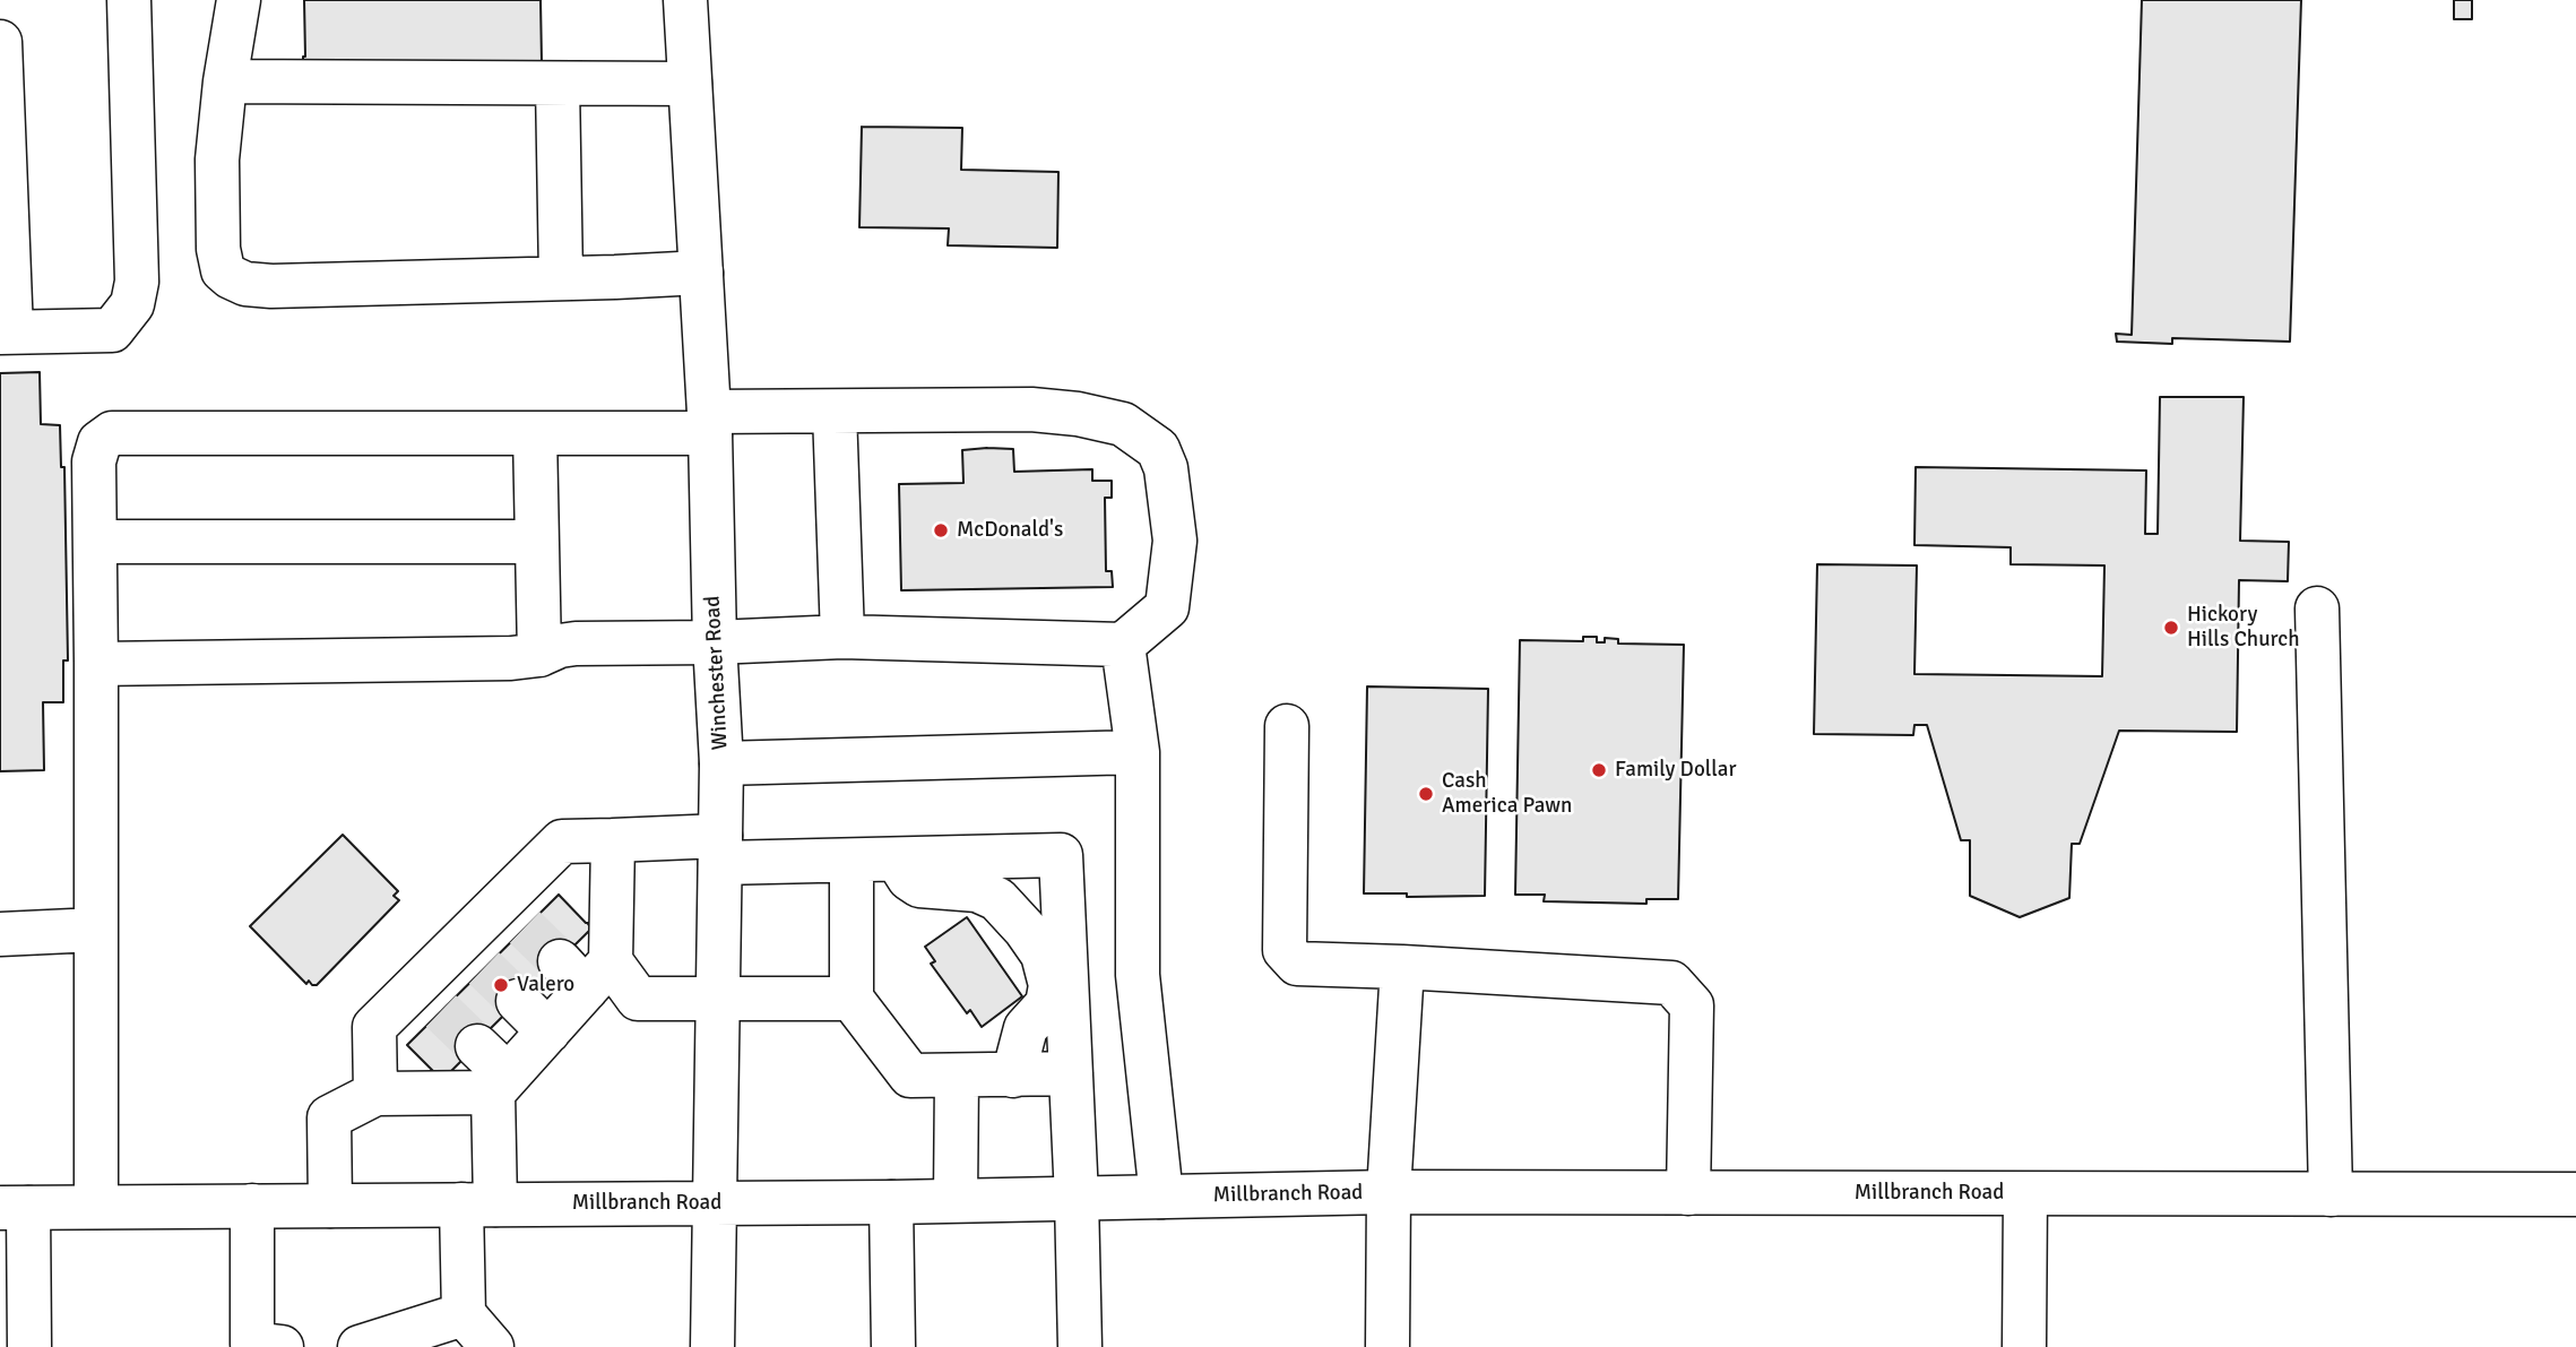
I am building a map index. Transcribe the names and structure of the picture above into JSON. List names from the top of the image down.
{
  "streets": {
    "main road": ["Winchester Road", "Millbranch Road"]
  },
  "crossings": [
    ["Winchester Road", "Millbranch Road"]
  ],
  "places": [
    "McDonald's",
    "Hickory Hills Church",
    "Family Dollar",
    "Cash America Pawn",
    "Valero"
  ]
}
